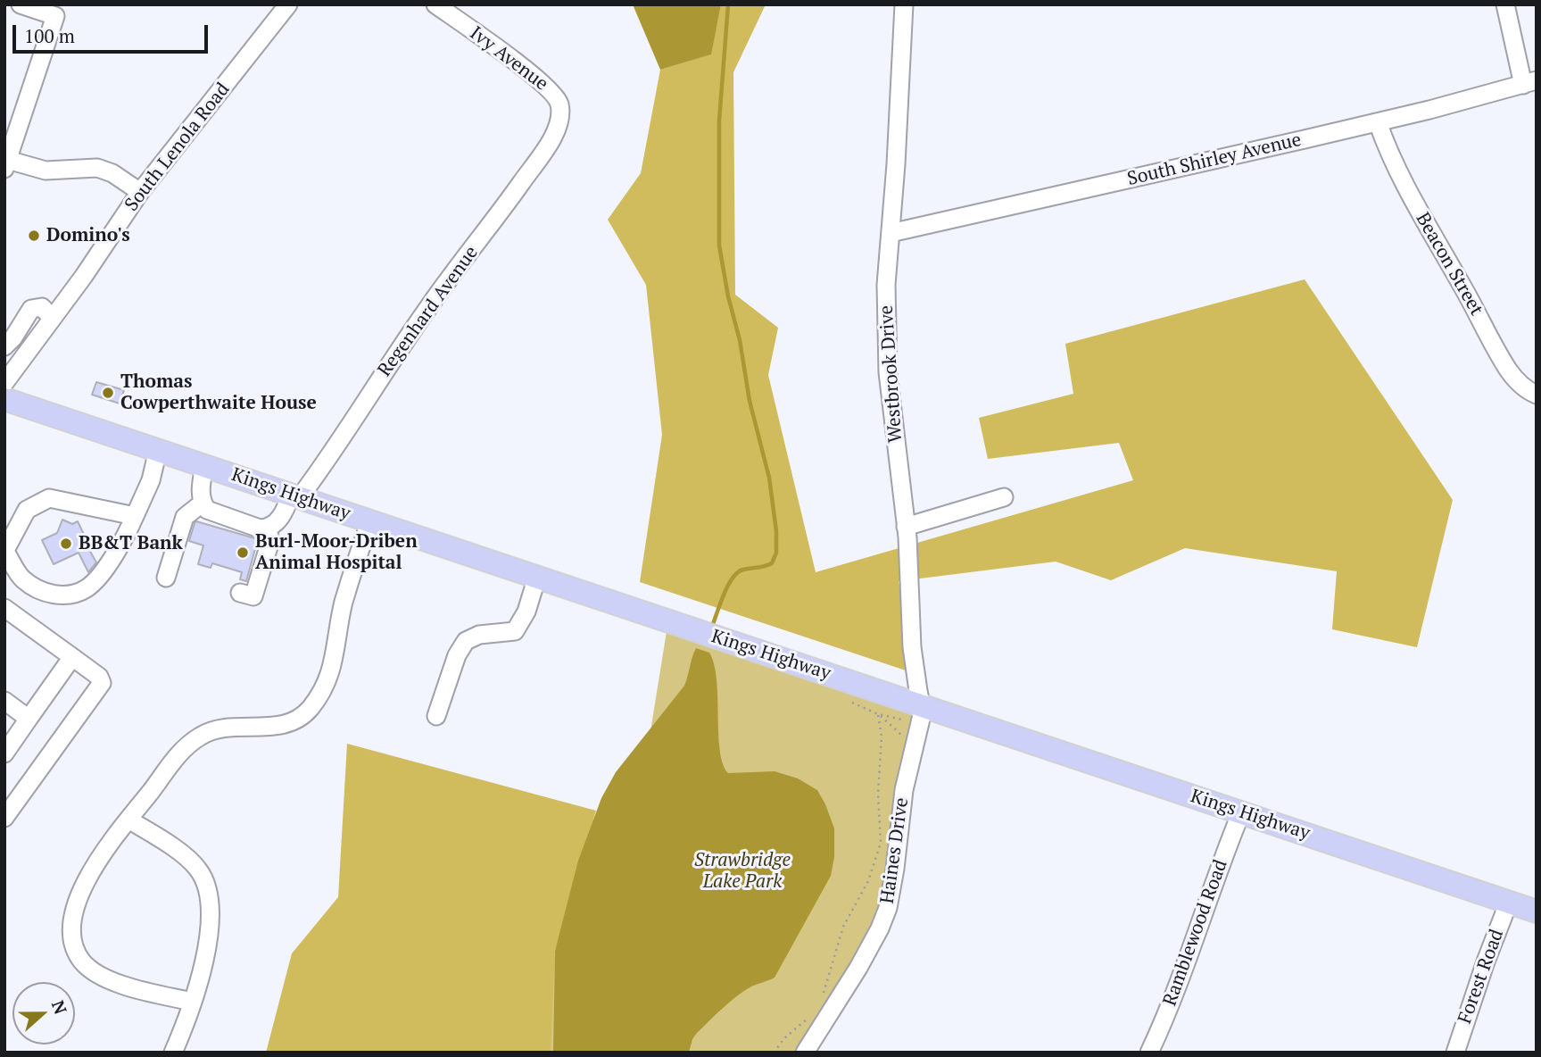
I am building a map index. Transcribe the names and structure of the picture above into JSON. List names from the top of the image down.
{
  "streets": {
    "main road": ["Kings Highway"],
    "street": [
      "Ivy Avenue",
      "South Lenola Road",
      "South Shirley Avenue",
      "Beacon Street",
      "Regenhard Avenue",
      "Westbrook Drive",
      "Haines Drive",
      "Ramblewood Road",
      "Forest Road"
    ]
  },
  "crossings": [
    ["Ivy Avenue", "Regenhard Avenue"],
    ["South Shirley Avenue", "Beacon Street"],
    ["South Shirley Avenue", "Westbrook Drive"],
    ["Regenhard Avenue", "Kings Highway"],
    ["Westbrook Drive", "Kings Highway"],
    ["Westbrook Drive", "Haines Drive"],
    ["Kings Highway", "Haines Drive"],
    ["Kings Highway", "Ramblewood Road"],
    ["Kings Highway", "Forest Road"]
  ],
  "parks": ["Strawbridge Lake Park"],
  "places": [
    "Domino's",
    "Thomas Cowperthwaite House",
    "BB&T Bank",
    "Burl-Moor-Driben Animal Hospital"
  ],
  "scale_bar": "100 m",
  "north": "right"
}
